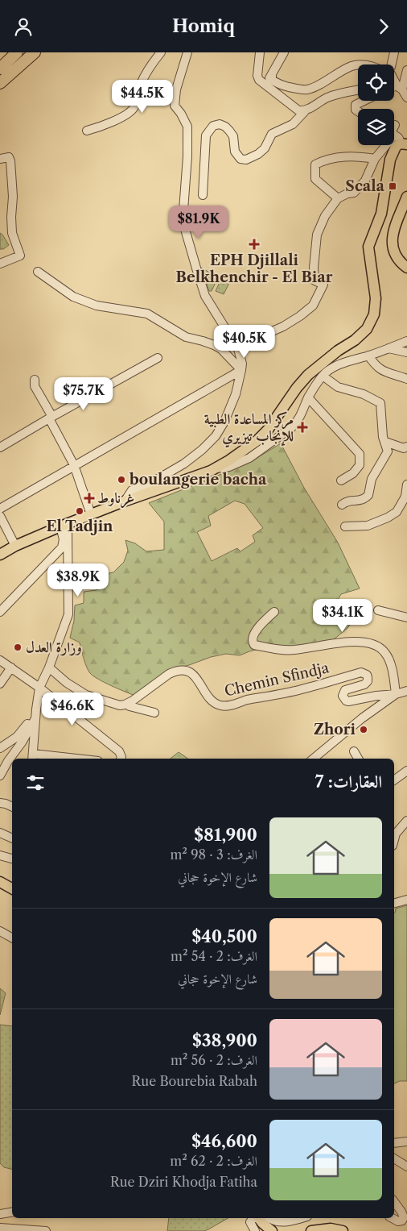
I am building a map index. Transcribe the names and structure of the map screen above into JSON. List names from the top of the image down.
{
  "streets": {
    "street": ["Chemin Sfindja"]
  },
  "places": {
    "transit": ["Scala"],
    "health": ["EPH Djillali Belkhenchir - El Biar", "مركز المساعدة الطبية للإنجاب تيزيري", "غرناوط"],
    "other": [
      "boulangerie bacha",
      "El Tadjin",
      "وزارة العدل",
      "Zhori"
    ]
  },
  "page": {
    "header": "Homiq",
    "price": [
      "$44.5K",
      "$81.9K",
      "$40.5K",
      "$75.7K",
      "$38.9K",
      "$34.1K",
      "$46.6K"
    ],
    "heading": "العقارات: 7",
    "list": [
      {
        "name": "$81,900",
        "note": "الغرف: 3 · 98 m² · شارع الإخوة حجاني"
      },
      {
        "name": "$40,500",
        "note": "الغرف: 2 · 54 m² · شارع الإخوة حجاني"
      },
      {
        "name": "$38,900",
        "note": "الغرف: 2 · 56 m² · Rue Bourebia Rabah"
      },
      {
        "name": "$46,600",
        "note": "الغرف: 2 · 62 m² · Rue Dziri Khodja Fatiha"
      }
    ]
  }
}
